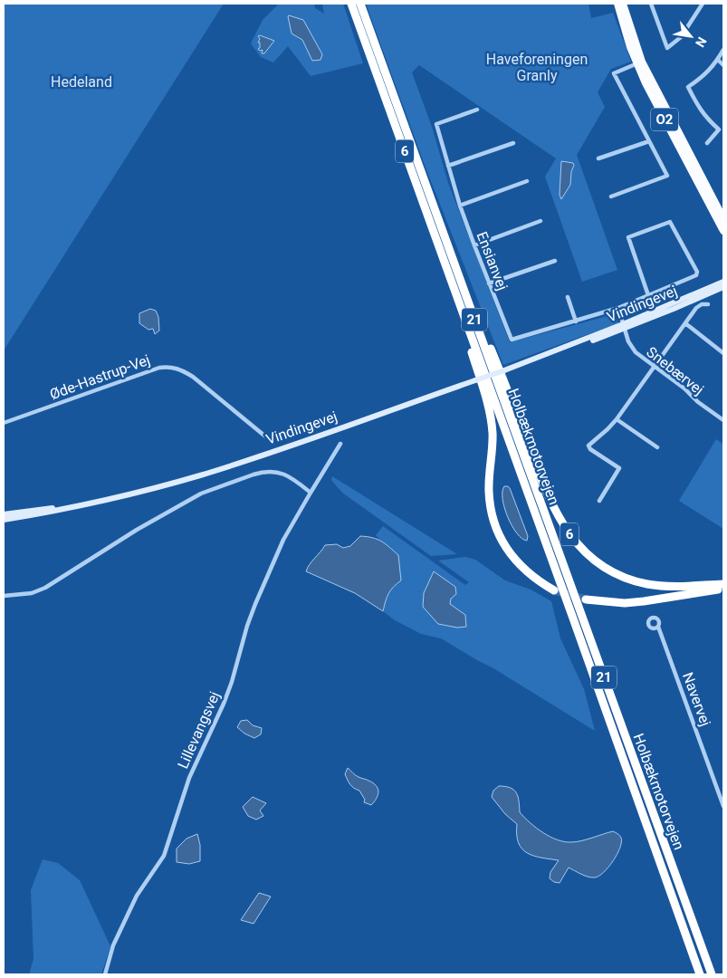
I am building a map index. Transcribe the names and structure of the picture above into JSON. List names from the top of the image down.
{
  "streets": {
    "highway": ["6", "21", "Holbækmotorvejen"],
    "main road": ["O2", "Vindingevej"],
    "street": [
      "Ensianvej",
      "Snebærvej",
      "Øde-Hastrup-Vej",
      "Navervej",
      "Lillevangsvej"
    ]
  },
  "crossings": [
    ["6", "Holbækmotorvejen"],
    ["Ensianvej", "Snebærvej"],
    ["Vindingevej", "Snebærvej"]
  ],
  "parks": ["Haveforeningen Granly", "Hedeland"],
  "north": "bottom right"
}
